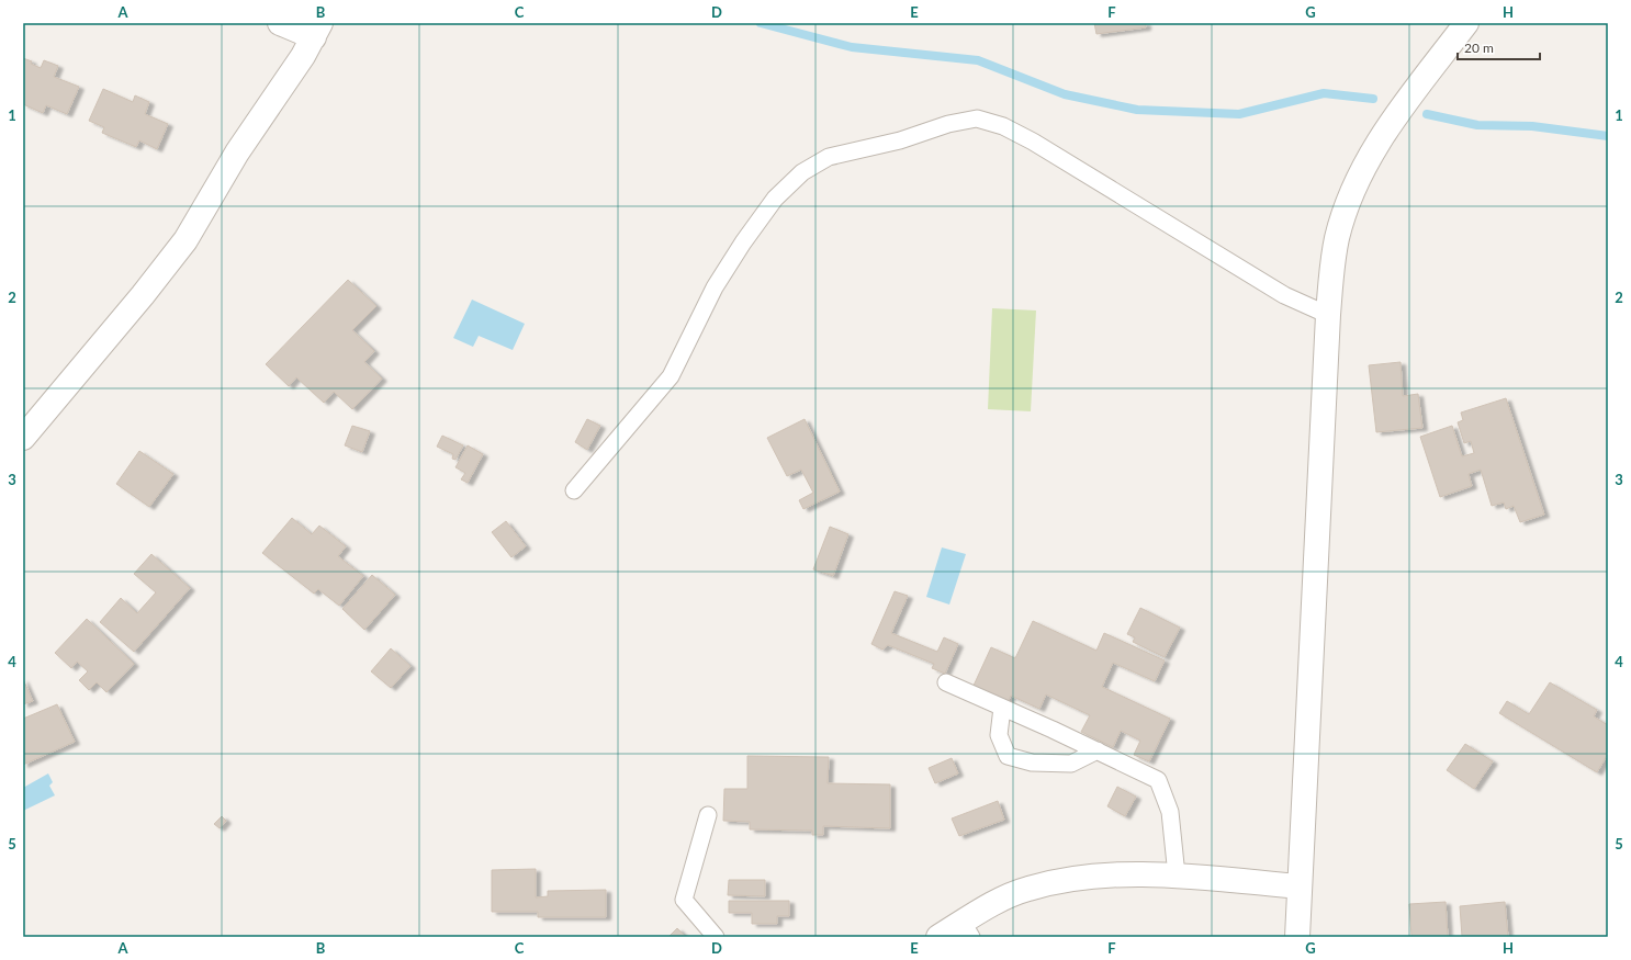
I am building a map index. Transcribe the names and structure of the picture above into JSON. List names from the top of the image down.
{
  "scale_bar": "20 m",
  "grid": {
    "columns": [
      "A",
      "B",
      "C",
      "D",
      "E",
      "F",
      "G",
      "H"
    ],
    "rows": [
      "1",
      "2",
      "3",
      "4",
      "5"
    ]
  }
}
